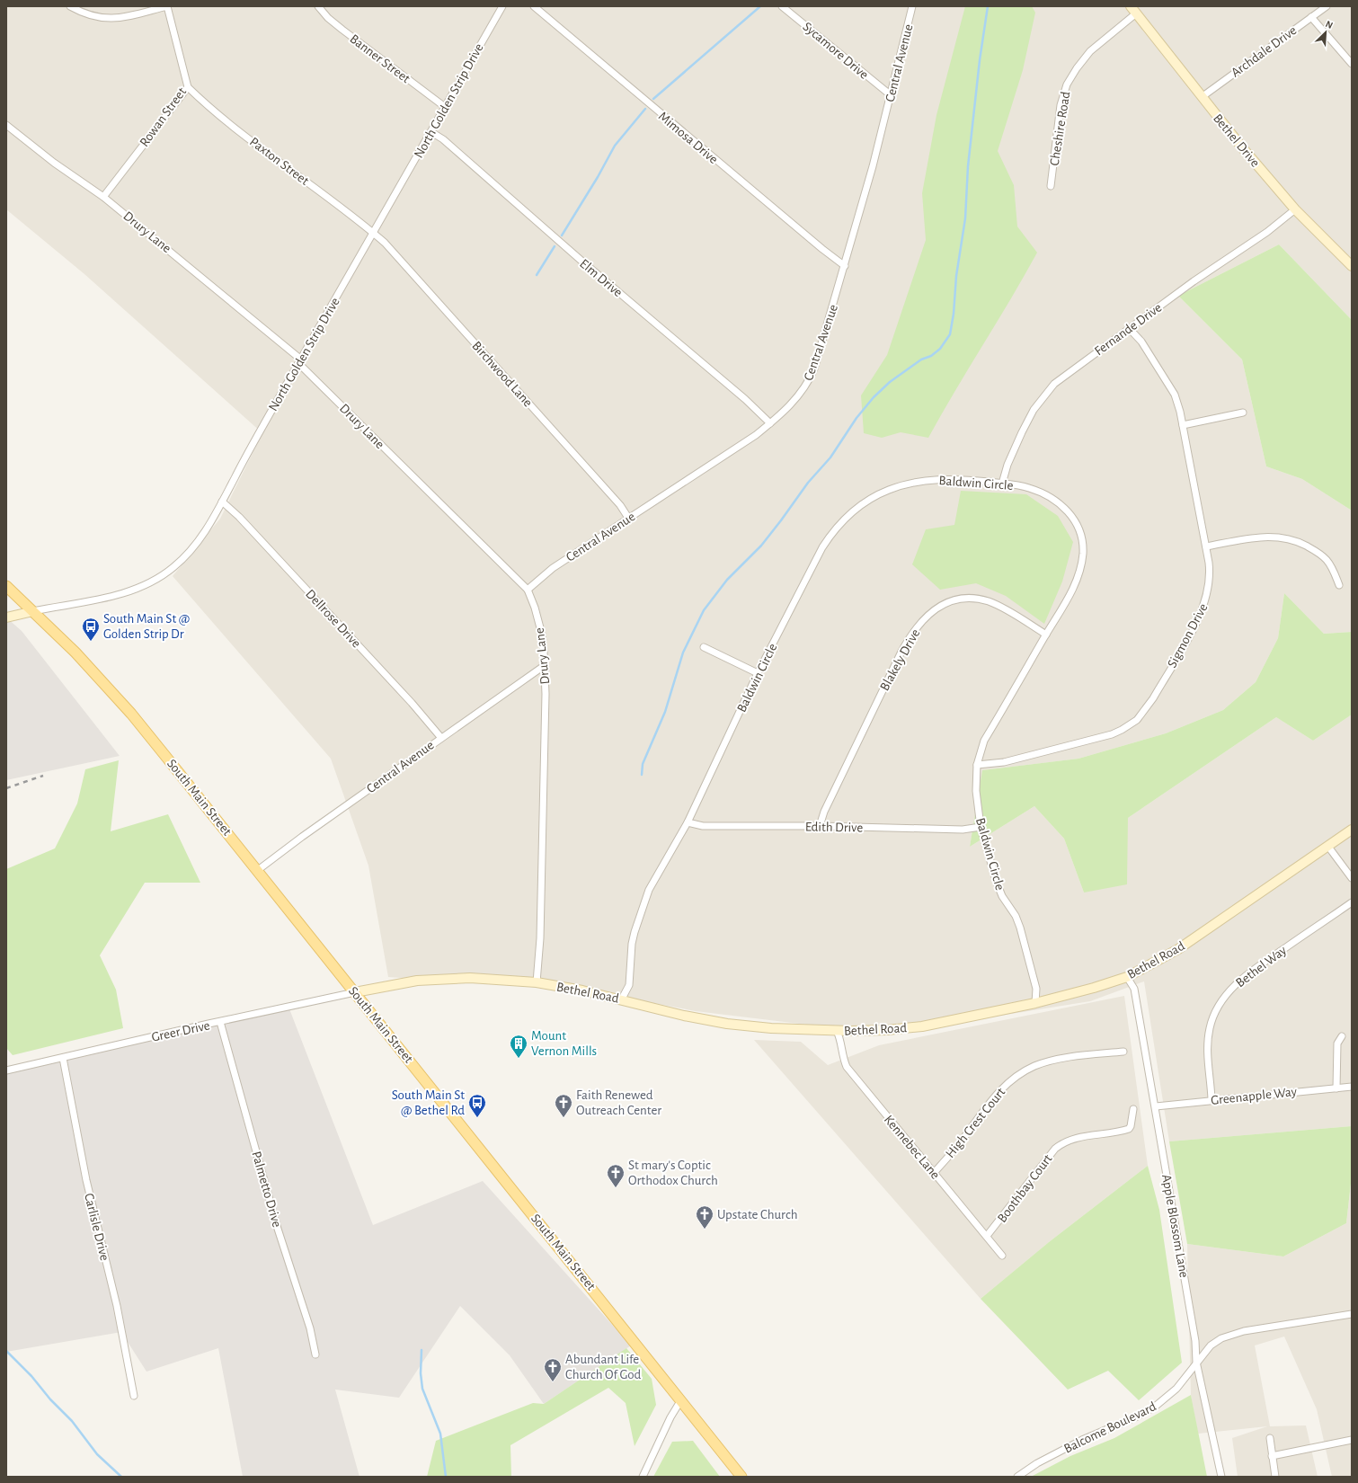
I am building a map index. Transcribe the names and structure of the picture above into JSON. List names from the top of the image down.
{
  "streets": {
    "main road": ["South Main Street"],
    "street": [
      "Sycamore Drive",
      "Archdale Drive",
      "Banner Street",
      "Central Avenue",
      "North Golden Strip Drive",
      "Rowan Street",
      "Cheshire Road",
      "Mimosa Drive",
      "Bethel Drive",
      "Paxton Street",
      "Drury Lane",
      "Elm Drive",
      "Fernande Drive",
      "Birchwood Lane",
      "Baldwin Circle",
      "Dellrose Drive",
      "Sigmon Drive",
      "Blakely Drive",
      "Edith Drive",
      "Bethel Road",
      "Bethel Way",
      "Greer Drive",
      "Greenapple Way",
      "High Crest Court",
      "Kennebec Lane",
      "Boothbay Court",
      "Palmetto Drive",
      "Apple Blossom Lane",
      "Carlisle Drive",
      "Balcome Boulevard"
    ]
  },
  "crossings": [
    ["Sycamore Drive", "Central Avenue"],
    ["Archdale Drive", "Bethel Drive"],
    ["Banner Street", "North Golden Strip Drive"],
    ["Central Avenue", "Mimosa Drive"],
    ["Central Avenue", "Drury Lane"],
    ["Central Avenue", "Elm Drive"],
    ["Central Avenue", "Birchwood Lane"],
    ["Central Avenue", "Dellrose Drive"],
    ["Central Avenue", "South Main Street"],
    ["North Golden Strip Drive", "Paxton Street"],
    ["North Golden Strip Drive", "Drury Lane"],
    ["North Golden Strip Drive", "Elm Drive"],
    ["North Golden Strip Drive", "Birchwood Lane"],
    ["North Golden Strip Drive", "Dellrose Drive"],
    ["North Golden Strip Drive", "South Main Street"],
    ["Rowan Street", "Paxton Street"],
    ["Rowan Street", "Drury Lane"],
    ["Cheshire Road", "Bethel Drive"],
    ["Bethel Drive", "Fernande Drive"],
    ["Paxton Street", "Birchwood Lane"],
    ["Drury Lane", "Bethel Road"],
    ["Fernande Drive", "Baldwin Circle"],
    ["Fernande Drive", "Sigmon Drive"],
    ["Baldwin Circle", "Sigmon Drive"],
    ["Baldwin Circle", "Blakely Drive"],
    ["Baldwin Circle", "Edith Drive"],
    ["Baldwin Circle", "Bethel Road"],
    ["Blakely Drive", "Edith Drive"],
    ["South Main Street", "Bethel Road"],
    ["South Main Street", "Greer Drive"],
    ["Bethel Road", "Greer Drive"],
    ["Bethel Road", "Kennebec Lane"],
    ["Bethel Road", "Apple Blossom Lane"],
    ["Bethel Way", "Greenapple Way"],
    ["Greer Drive", "Palmetto Drive"],
    ["Greer Drive", "Carlisle Drive"],
    ["Greenapple Way", "Apple Blossom Lane"],
    ["High Crest Court", "Kennebec Lane"],
    ["Kennebec Lane", "Boothbay Court"],
    ["Apple Blossom Lane", "Balcome Boulevard"]
  ],
  "places": {
    "bus stop": ["South Main St @ Golden Strip Dr", "South Main St @ Bethel Rd"],
    "building": ["Mount Vernon Mills"],
    "church": [
      "Faith Renewed Outreach Center",
      "St mary's Coptic Orthodox Church",
      "Upstate Church",
      "Abundant Life Church Of God"
    ]
  },
  "north": "top right"
}
